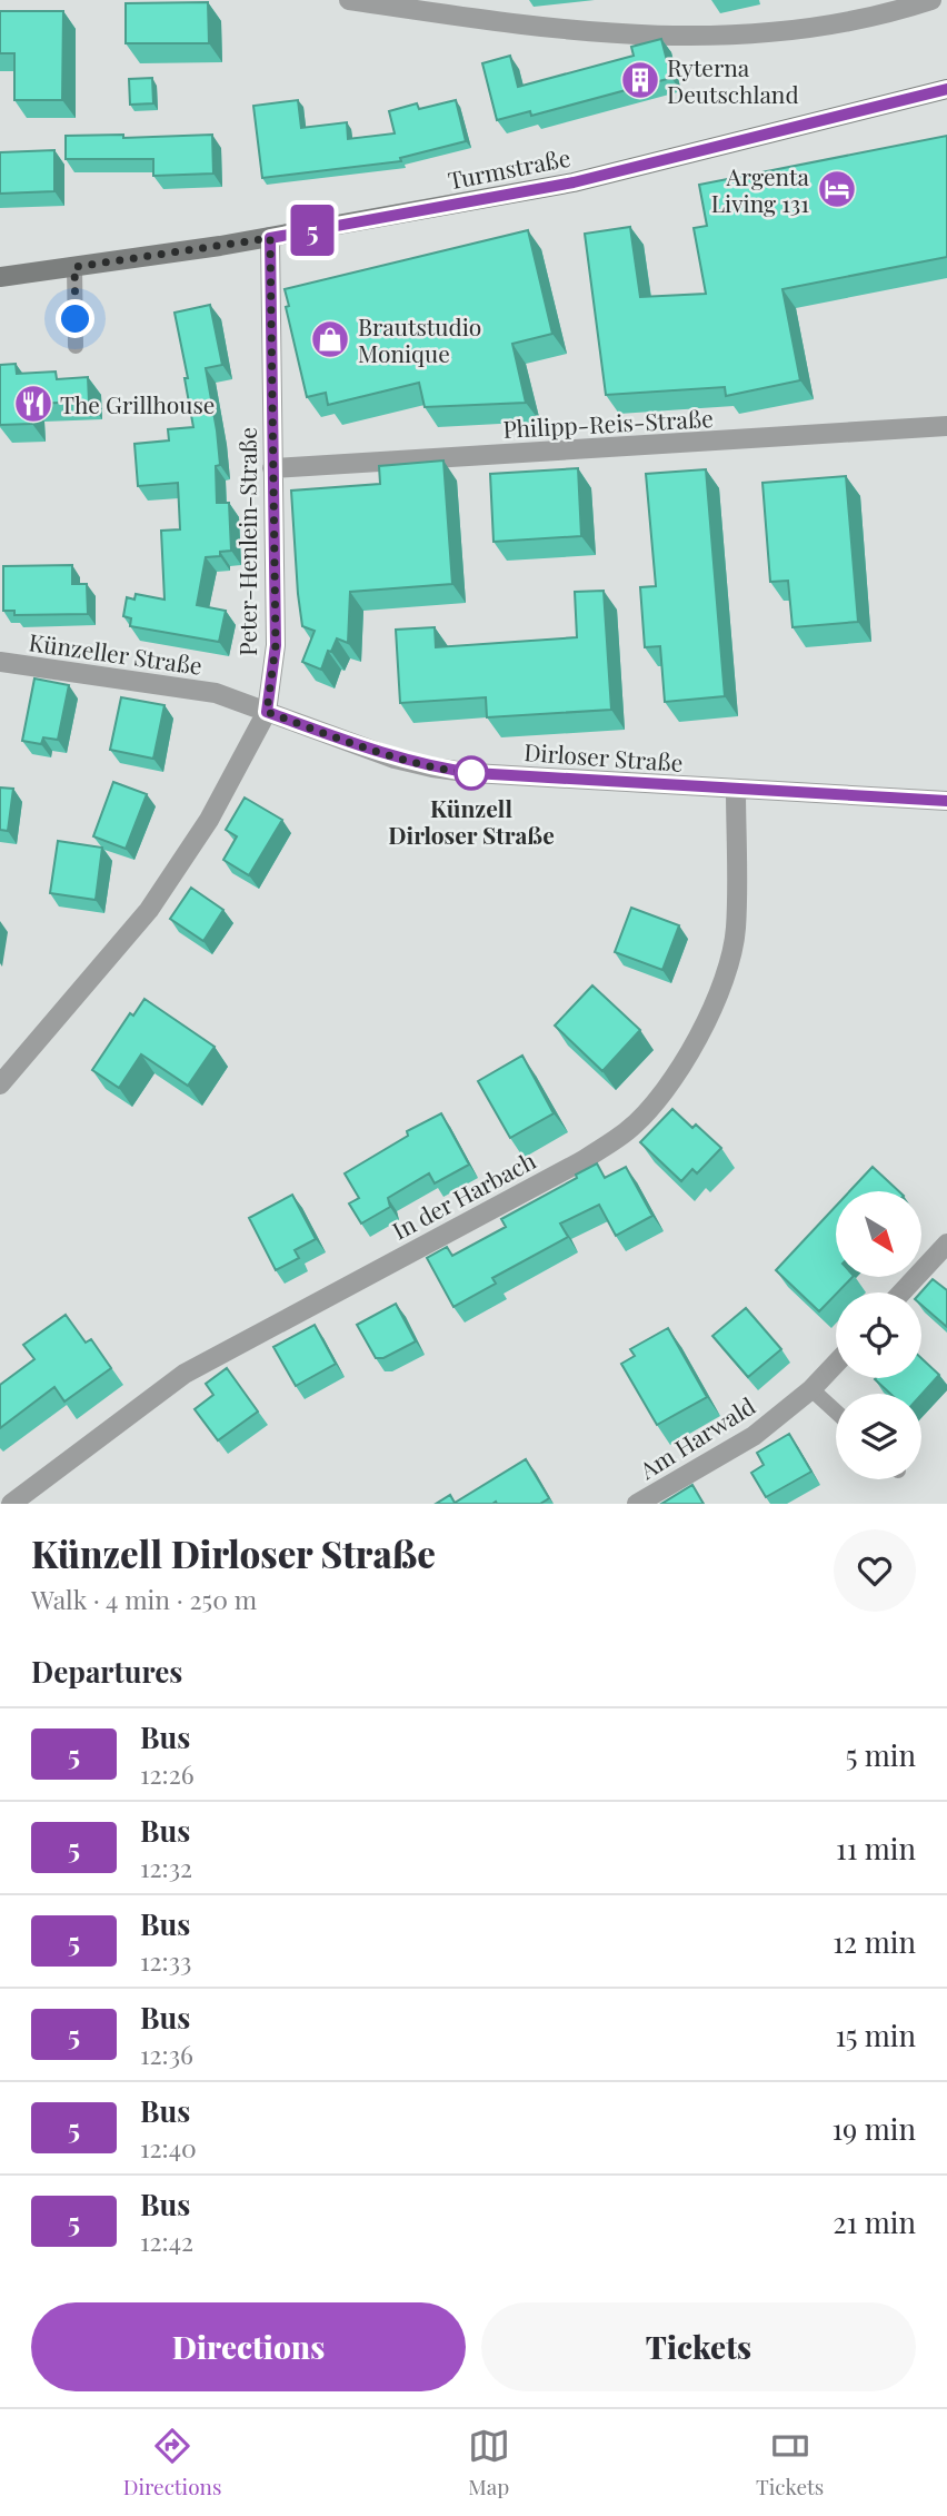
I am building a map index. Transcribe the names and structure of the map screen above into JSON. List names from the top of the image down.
{
  "streets": {
    "main road": ["Turmstraße"],
    "street": [
      "Philipp-Reis-Straße",
      "Peter-Henlein-Straße",
      "Künzeller Straße",
      "Dirloser Straße",
      "In der Harbach",
      "Am Harwald"
    ]
  },
  "crossings": [
    ["Turmstraße", "Peter-Henlein-Straße"],
    ["Philipp-Reis-Straße", "Peter-Henlein-Straße"],
    ["Peter-Henlein-Straße", "Künzeller Straße"],
    ["Peter-Henlein-Straße", "Dirloser Straße"],
    ["Künzeller Straße", "Dirloser Straße"],
    ["Dirloser Straße", "In der Harbach"]
  ],
  "places": {
    "building": ["Ryterna Deutschland"],
    "hotel": ["Argenta Living 131"],
    "shop": ["Brautstudio Monique"],
    "restaurant": ["The Grillhouse"],
    "other": ["Künzell Dirloser Straße"]
  },
  "lines": ["bus line 5"],
  "north": "bottom right",
  "page": {
    "on_map": "5",
    "heading": [
      ["Künzell Dirloser Straße", "Walk · 4 min · 250 m"],
      "Departures"
    ],
    "list": [
      {
        "mark": "5",
        "name": "Bus",
        "note": "12:26",
        "value": "5 min"
      },
      {
        "mark": "5",
        "name": "Bus",
        "note": "12:32",
        "value": "11 min"
      },
      {
        "mark": "5",
        "name": "Bus",
        "note": "12:33",
        "value": "12 min"
      },
      {
        "mark": "5",
        "name": "Bus",
        "note": "12:36",
        "value": "15 min"
      },
      {
        "mark": "5",
        "name": "Bus",
        "note": "12:40",
        "value": "19 min"
      },
      {
        "mark": "5",
        "name": "Bus",
        "note": "12:42",
        "value": "21 min"
      }
    ],
    "buttons": ["Directions", "Tickets"],
    "tabs": ["Directions", "Map", "Tickets"]
  }
}
